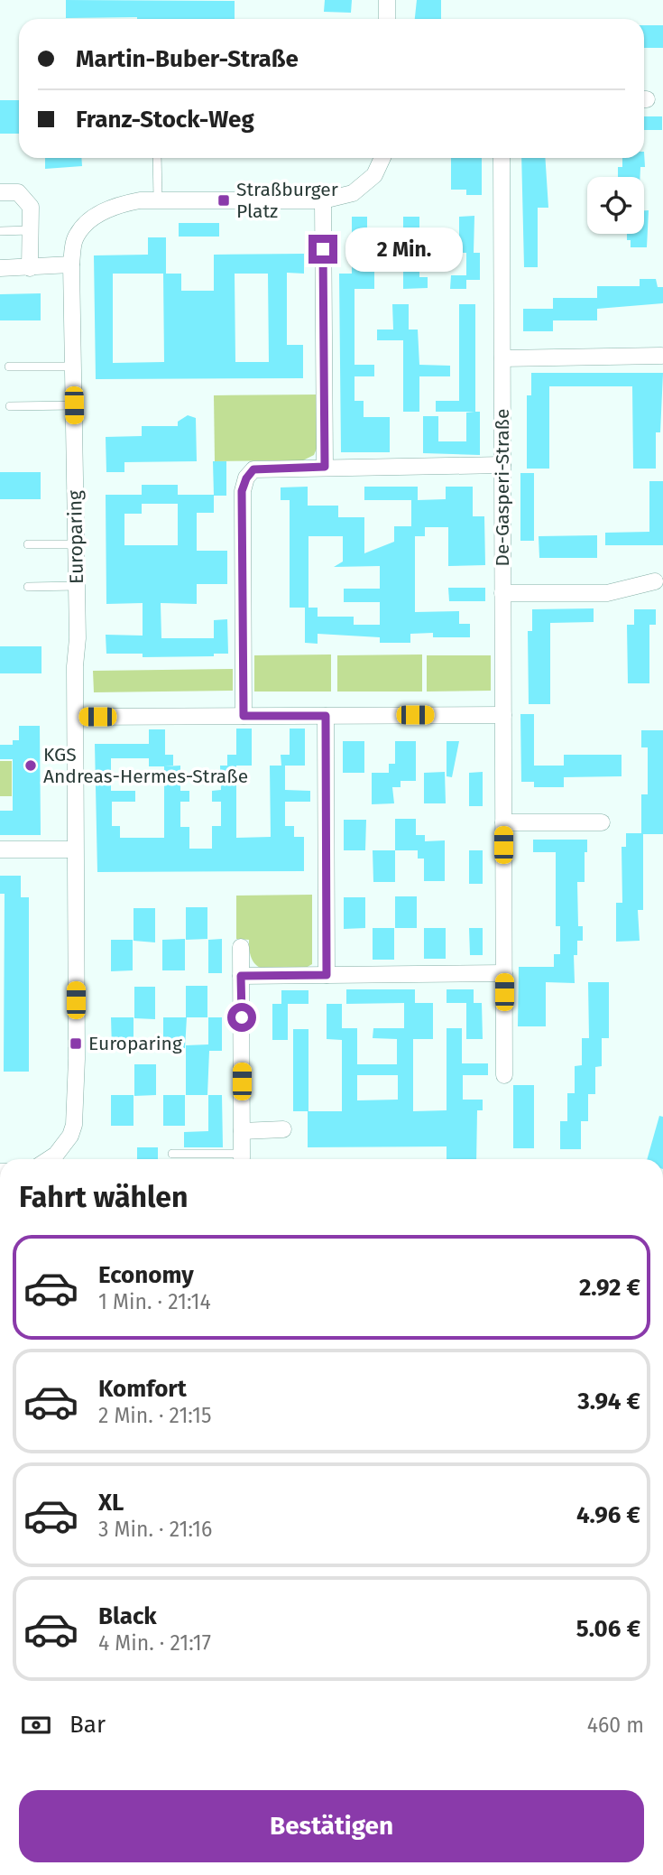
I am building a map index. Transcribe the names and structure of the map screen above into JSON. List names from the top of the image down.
{
  "streets": {
    "street": ["De-Gasperi-Straße", "Europaring"]
  },
  "places": {
    "transit": ["Straßburger Platz", "Europaring"],
    "other": ["KGS Andreas-Hermes-Straße"]
  },
  "page": {
    "banner": ["Martin-Buber-Straße", "Franz-Stock-Weg"],
    "bubble": "2 Min.",
    "heading": "Fahrt wählen",
    "list": [
      {
        "name": "Economy",
        "note": "1 Min. · 21:14",
        "value": "2.92 €"
      },
      {
        "name": "Komfort",
        "note": "2 Min. · 21:15",
        "value": "3.94 €"
      },
      {
        "name": "XL",
        "note": "3 Min. · 21:16",
        "value": "4.96 €"
      },
      {
        "name": "Black",
        "note": "4 Min. · 21:17",
        "value": "5.06 €"
      }
    ],
    "pay": ["Bar", "460 m"],
    "buttons": "Bestätigen"
  }
}
